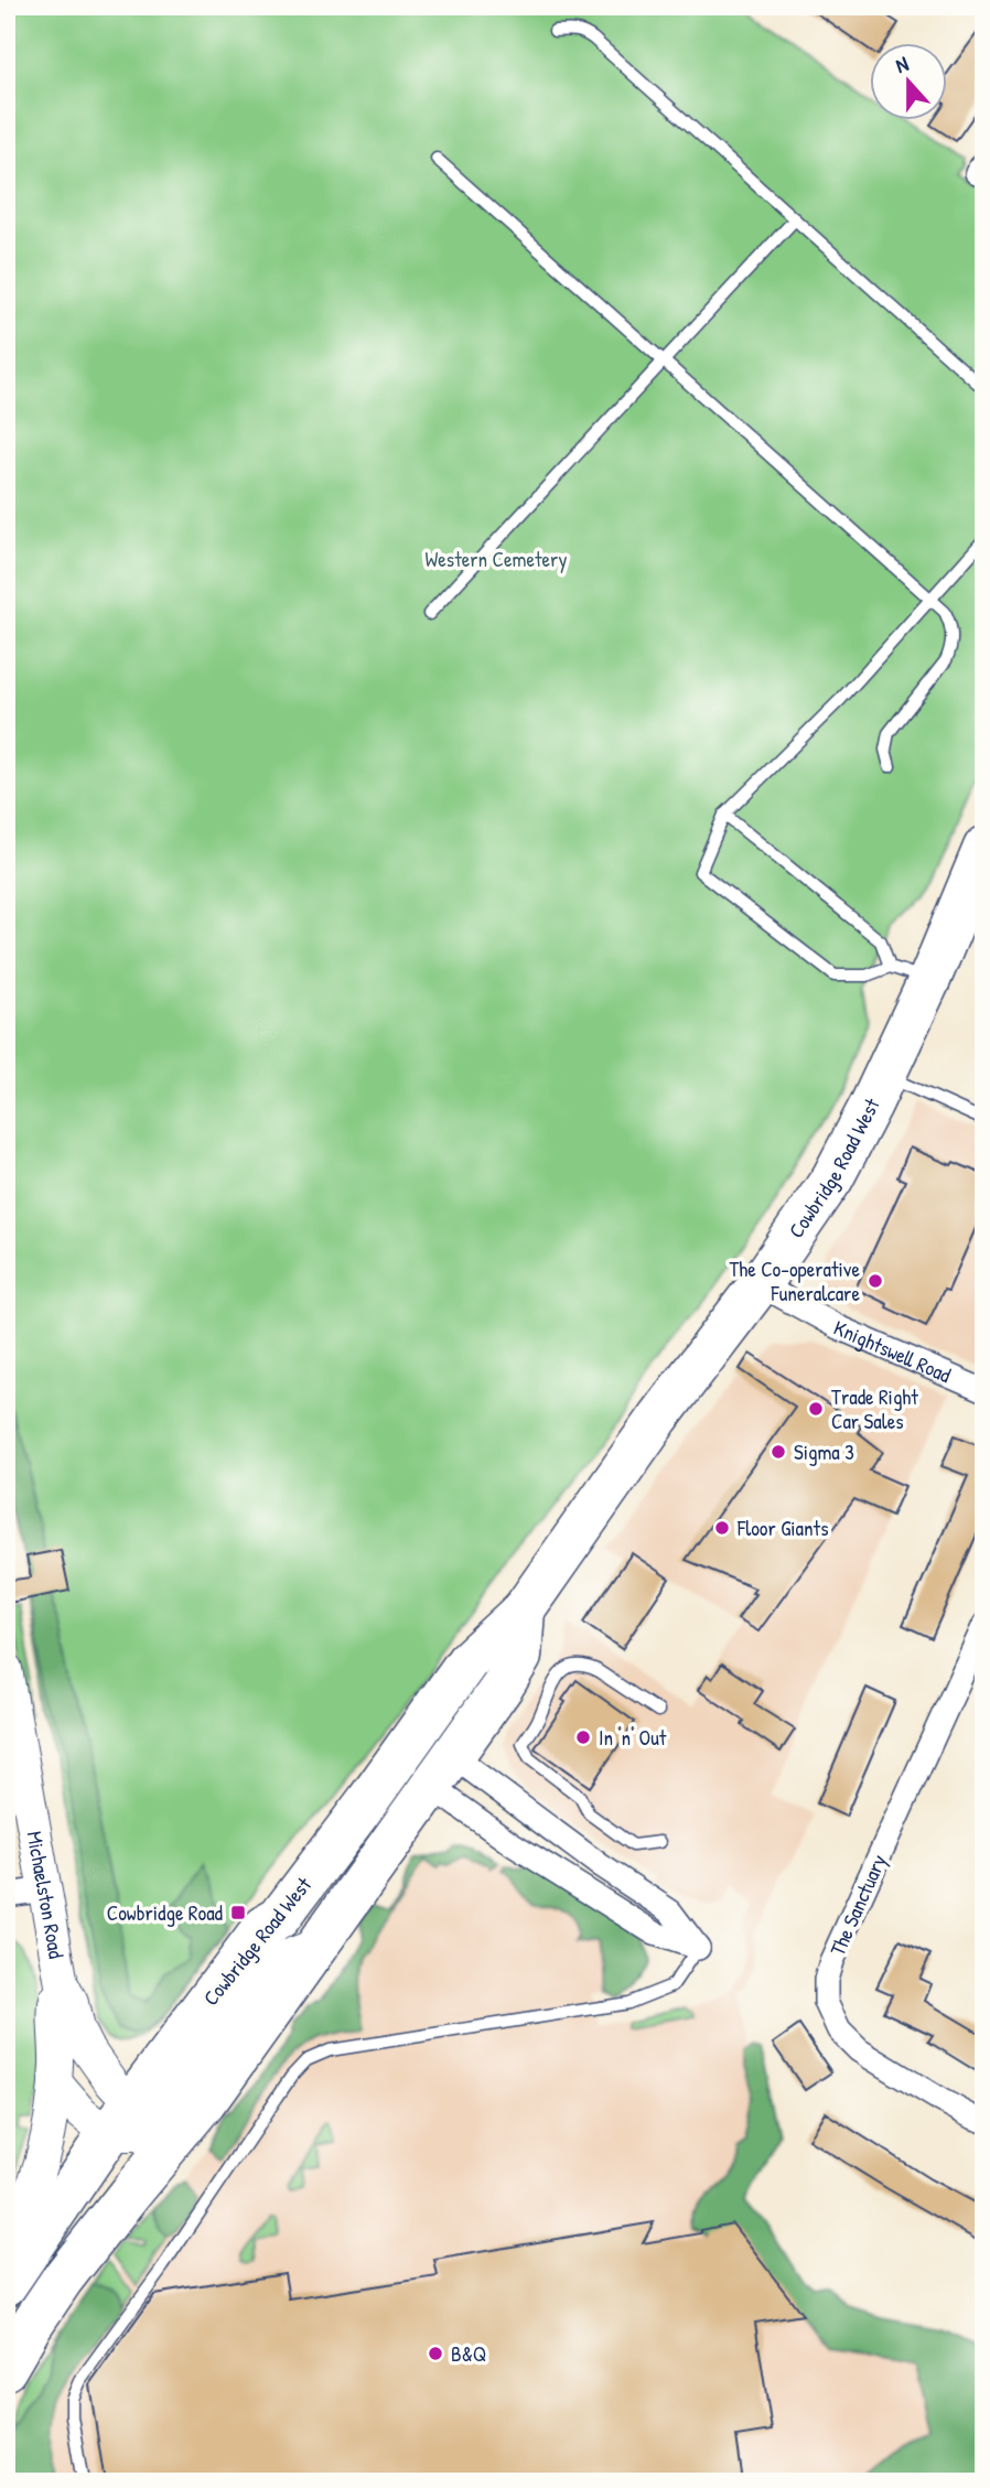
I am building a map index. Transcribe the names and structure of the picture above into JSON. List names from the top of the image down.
{
  "streets": {
    "highway": ["Cowbridge Road West"],
    "street": ["Knightswell Road", "Michaelston Road", "The Sanctuary"]
  },
  "crossings": [
    ["Cowbridge Road West", "Knightswell Road"],
    ["Cowbridge Road West", "Michaelston Road"]
  ],
  "parks": ["Western Cemetery"],
  "places": {
    "other": [
      "The Co-operative Funeralcare",
      "Trade Right Car Sales",
      "Sigma 3",
      "Floor Giants",
      "In 'n' Out",
      "B&Q"
    ],
    "transit": ["Cowbridge Road"]
  },
  "north": "top"
}
